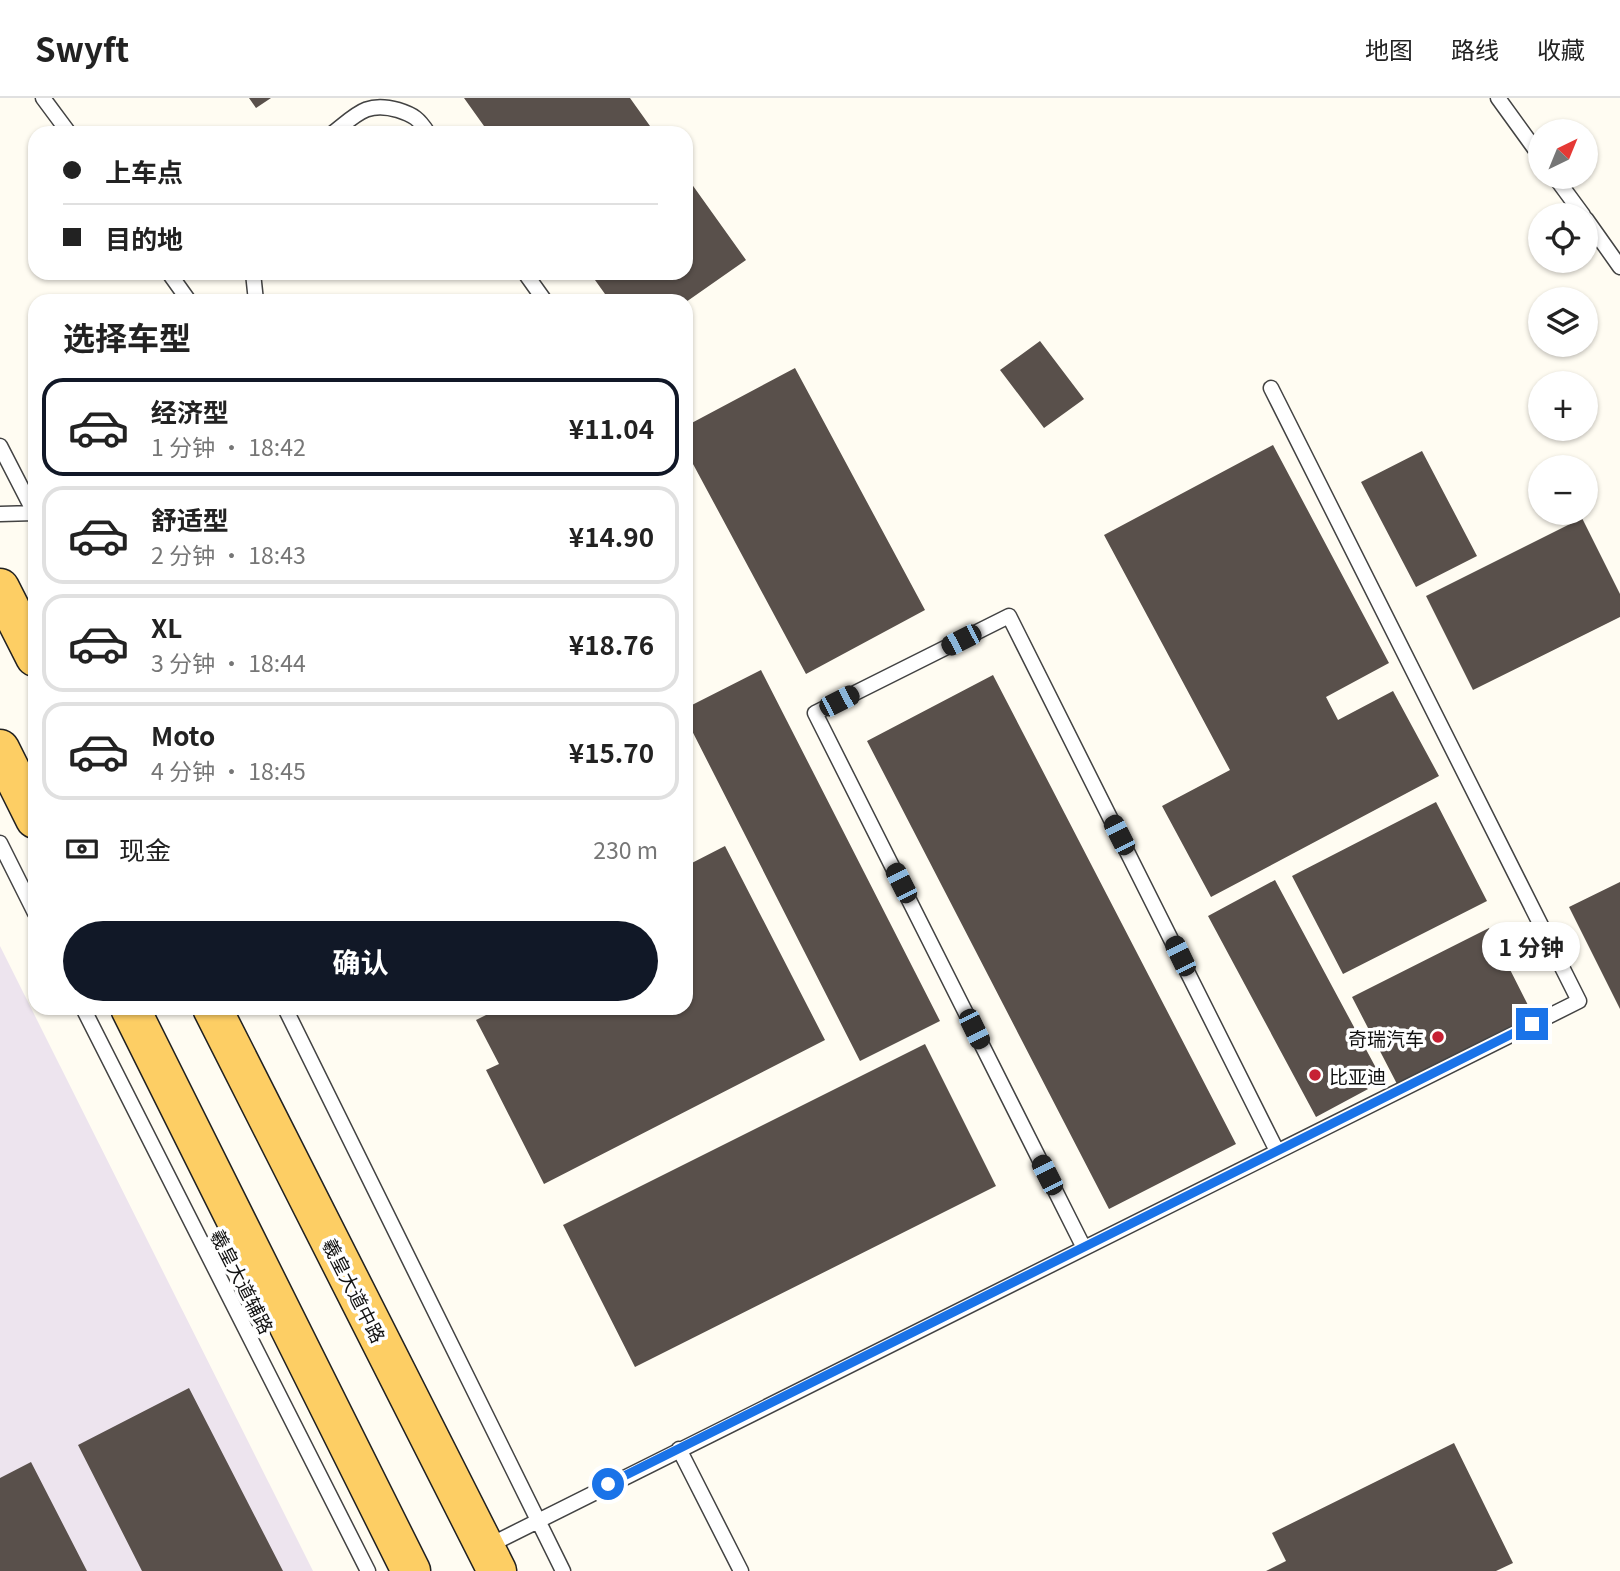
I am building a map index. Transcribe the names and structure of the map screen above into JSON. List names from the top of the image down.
{
  "streets": {
    "main road": ["羲皇大道中路"],
    "lane": ["羲皇大道辅路"]
  },
  "places": ["奇瑞汽车", "比亚迪"],
  "north": "top right",
  "page": {
    "header": "Swyft",
    "nav": ["地图", "路线", "收藏"],
    "map_buttons": ["+", "−"],
    "banner": ["上车点", "目的地"],
    "heading": "选择车型",
    "list": [
      {
        "name": "经济型",
        "note": "1 分钟 · 18:42",
        "value": "¥11.04"
      },
      {
        "name": "舒适型",
        "note": "2 分钟 · 18:43",
        "value": "¥14.90"
      },
      {
        "name": "XL",
        "note": "3 分钟 · 18:44",
        "value": "¥18.76"
      },
      {
        "name": "Moto",
        "note": "4 分钟 · 18:45",
        "value": "¥15.70"
      }
    ],
    "pay": ["现金", "230 m"],
    "buttons": "确认",
    "bubble": "1 分钟"
  }
}
